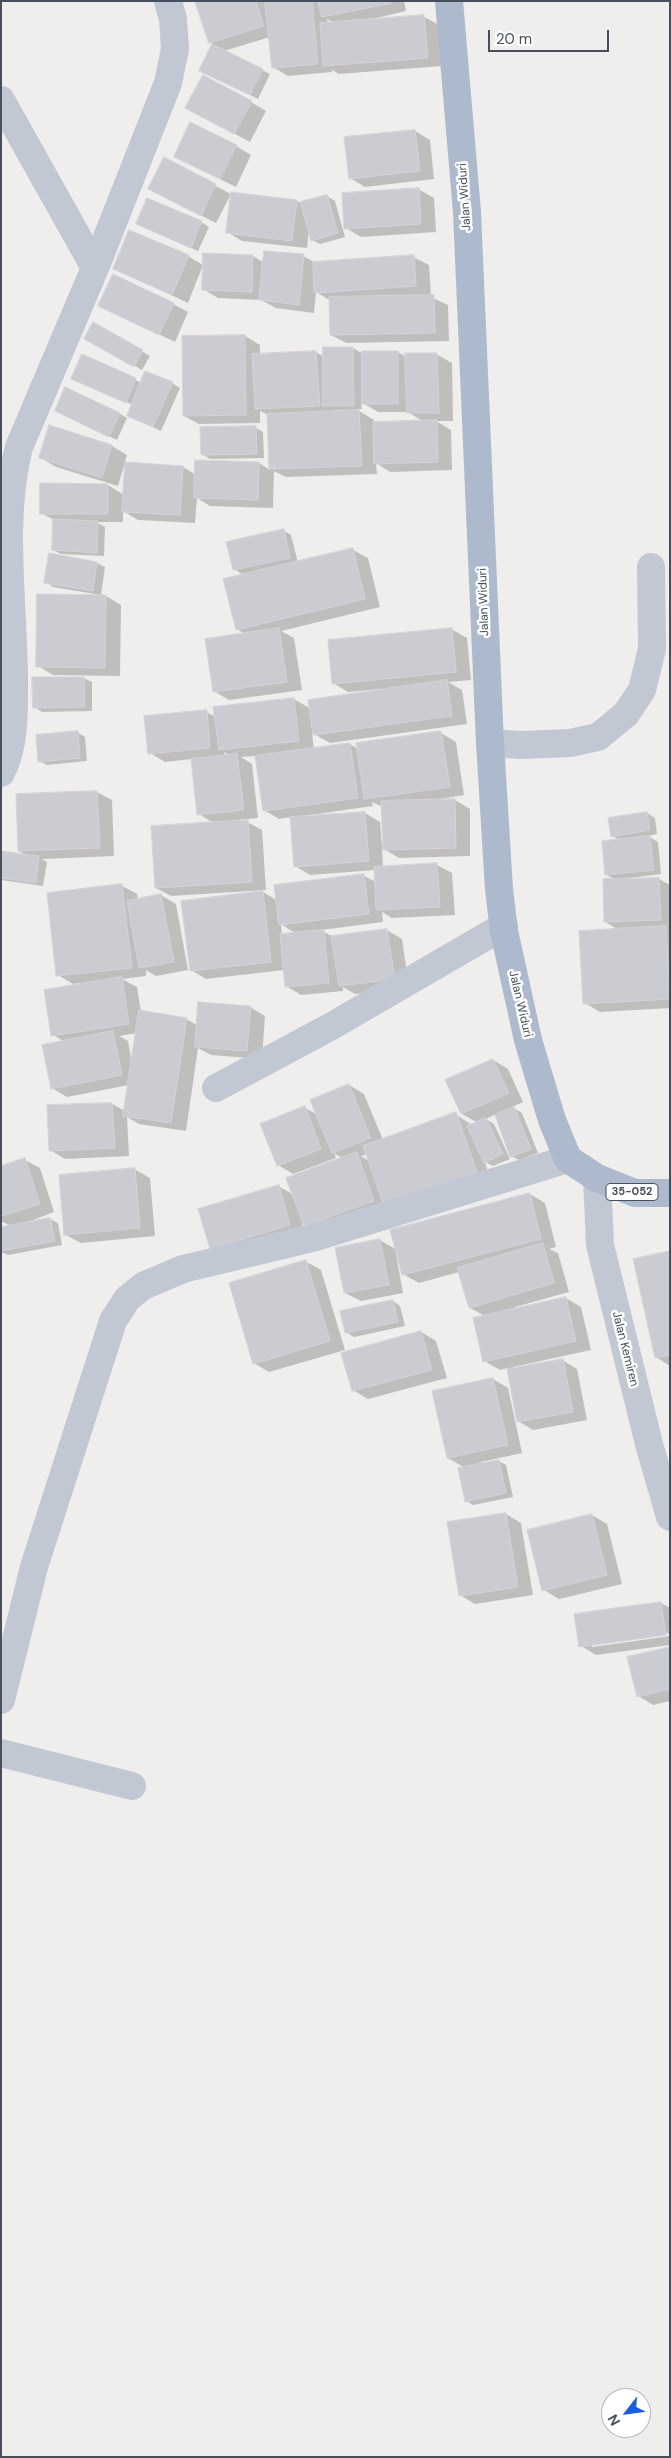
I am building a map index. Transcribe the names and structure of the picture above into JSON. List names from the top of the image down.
{
  "streets": {
    "main road": ["Jalan Widuri", "35-052"],
    "street": ["Jalan Kemiren"]
  },
  "crossings": [
    ["35-052", "Jalan Kemiren"]
  ],
  "scale_bar": "20 m",
  "north": "bottom left"
}
